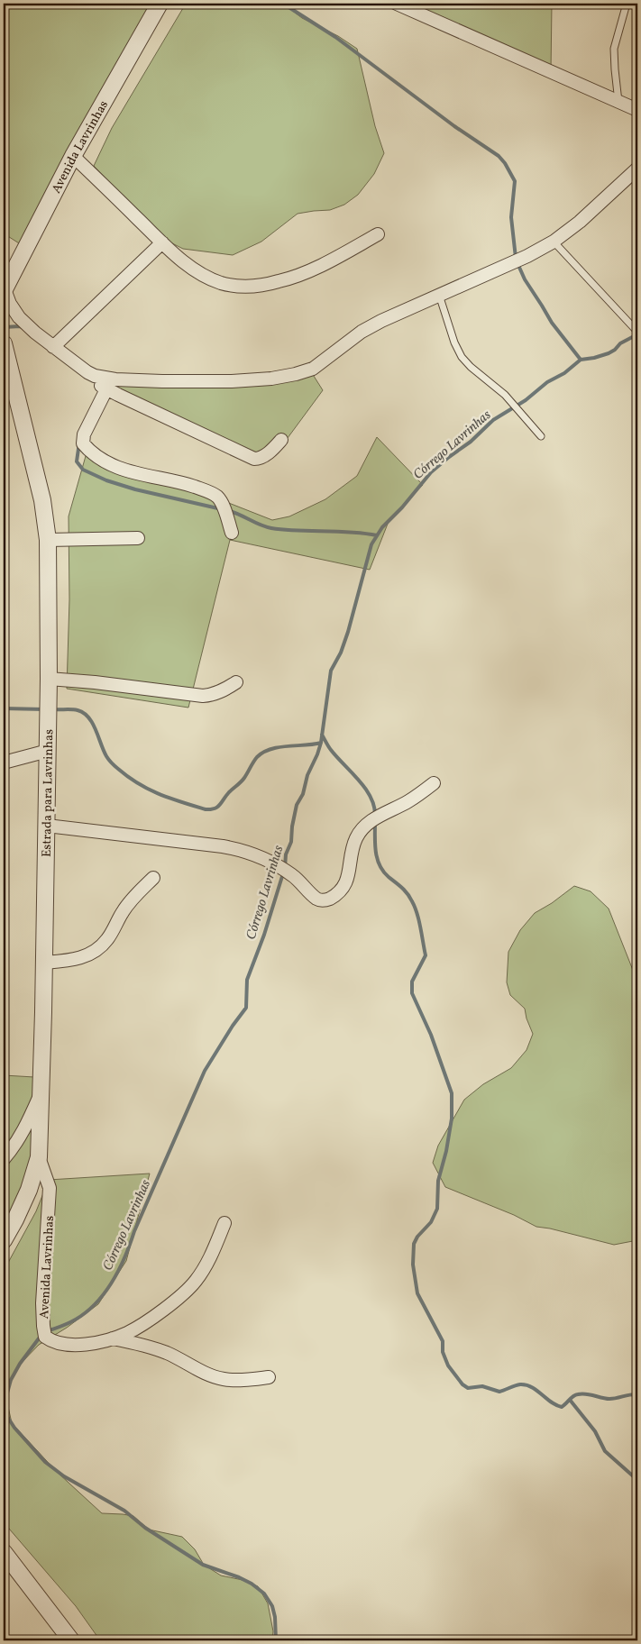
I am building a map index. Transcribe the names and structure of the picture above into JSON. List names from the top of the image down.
{
  "streets": {
    "street": ["Avenida Lavrinhas", "Estrada para Lavrinhas"]
  },
  "crossings": [
    ["Avenida Lavrinhas", "Estrada para Lavrinhas"]
  ],
  "water": ["Córrego Lavrinhas"]
}
